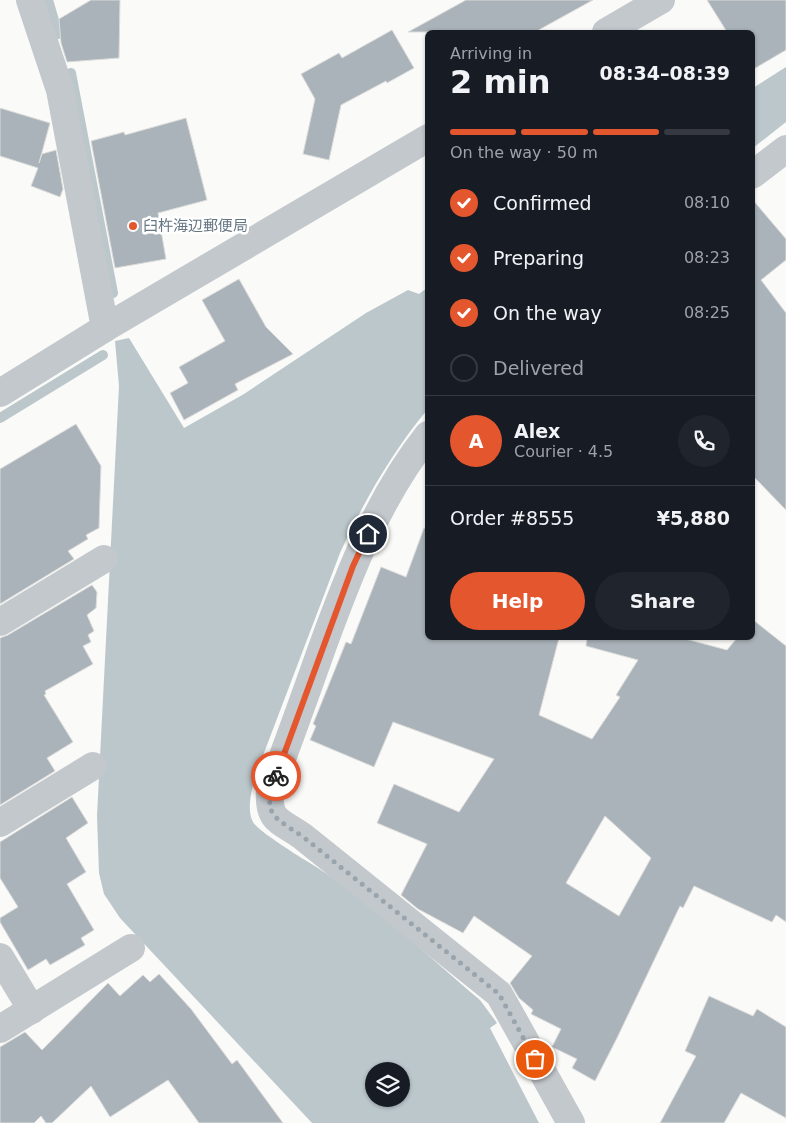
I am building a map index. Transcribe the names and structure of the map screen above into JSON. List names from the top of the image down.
{
  "places": ["臼杵海辺郵便局"],
  "page": {
    "heading": ["2 min", "Arriving in", "08:34–08:39"],
    "panel": [
      "Alex",
      "Courier · 4.5",
      "Order #8555",
      "¥5,880"
    ],
    "bar": "On the way · 50 m",
    "list": [
      ["Confirmed", "08:10"],
      ["Preparing", "08:23"],
      ["On the way", "08:25"],
      "Delivered"
    ],
    "round": "A",
    "buttons": ["Help", "Share"]
  }
}
